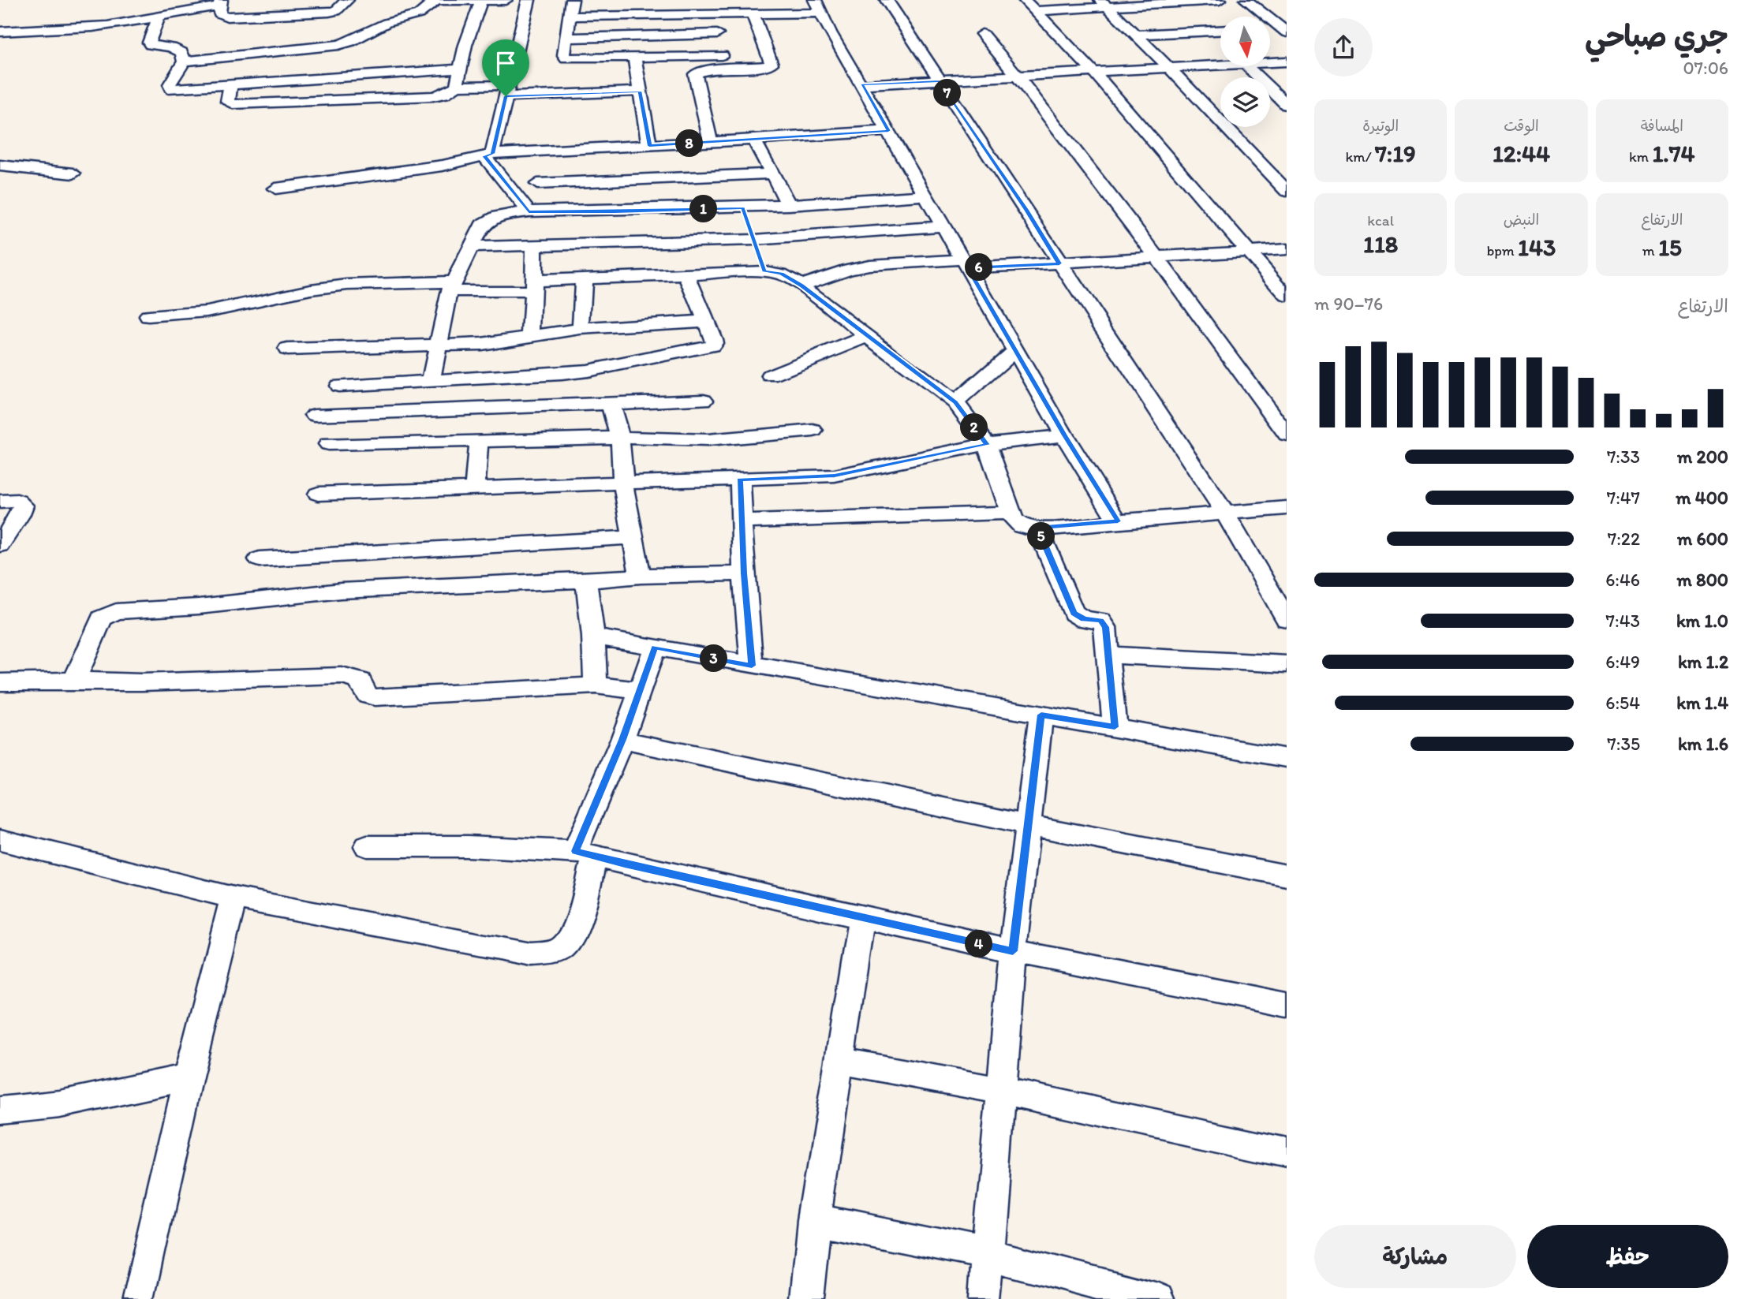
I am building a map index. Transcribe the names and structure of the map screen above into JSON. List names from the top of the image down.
{
  "north": "bottom",
  "page": {
    "heading": ["جري صباحي", "07:06"],
    "pins": [
      "7",
      "8",
      "1",
      "6",
      "2",
      "5",
      "3",
      "4"
    ],
    "stats": [
      ["المسافة", "1.74 km"],
      ["الوقت", "12:44"],
      ["الوتيرة", "7:19 /km"],
      ["الارتفاع", "15 m"],
      ["النبض", "143 bpm"],
      ["kcal", "118"]
    ],
    "chart": ["الارتفاع", "76–90 m"],
    "list": [
      {
        "name": "200 m",
        "note": "7:33"
      },
      {
        "name": "400 m",
        "note": "7:47"
      },
      {
        "name": "600 m",
        "note": "7:22"
      },
      {
        "name": "800 m",
        "note": "6:46"
      },
      {
        "name": "1.0 km",
        "note": "7:43"
      },
      {
        "name": "1.2 km",
        "note": "6:49"
      },
      {
        "name": "1.4 km",
        "note": "6:54"
      },
      {
        "name": "1.6 km",
        "note": "7:35"
      }
    ],
    "buttons": ["حفظ", "مشاركة"]
  }
}
